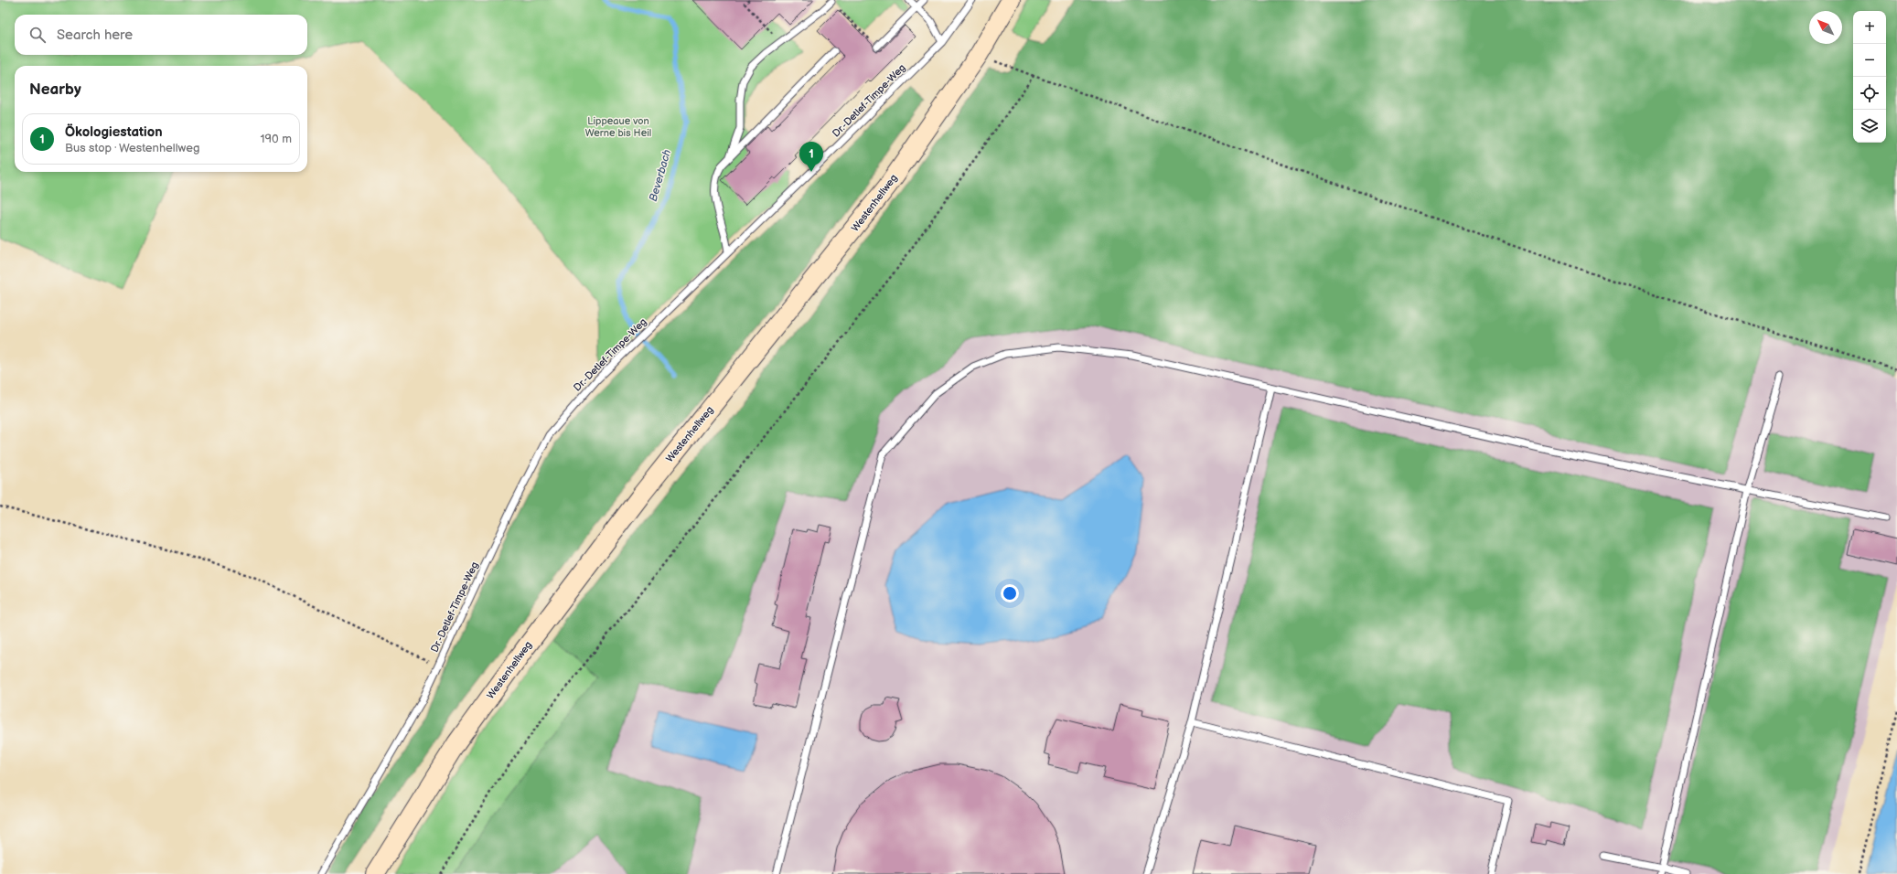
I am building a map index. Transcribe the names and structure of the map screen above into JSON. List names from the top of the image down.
{
  "streets": {
    "main road": ["Westenhellweg"],
    "lane": ["Dr.-Detlef-Timpe-Weg"]
  },
  "water": ["Beverbach"],
  "parks": ["Lippeaue von Werne bis Heil"],
  "north": "top left",
  "page": {
    "map_buttons": ["+", "−"],
    "search": "Search here",
    "heading": "Nearby",
    "list": [
      {
        "mark": "1",
        "name": "Ökologiestation",
        "note": "Bus stop · Westenhellweg",
        "value": "190 m"
      }
    ],
    "pins": "1"
  }
}
